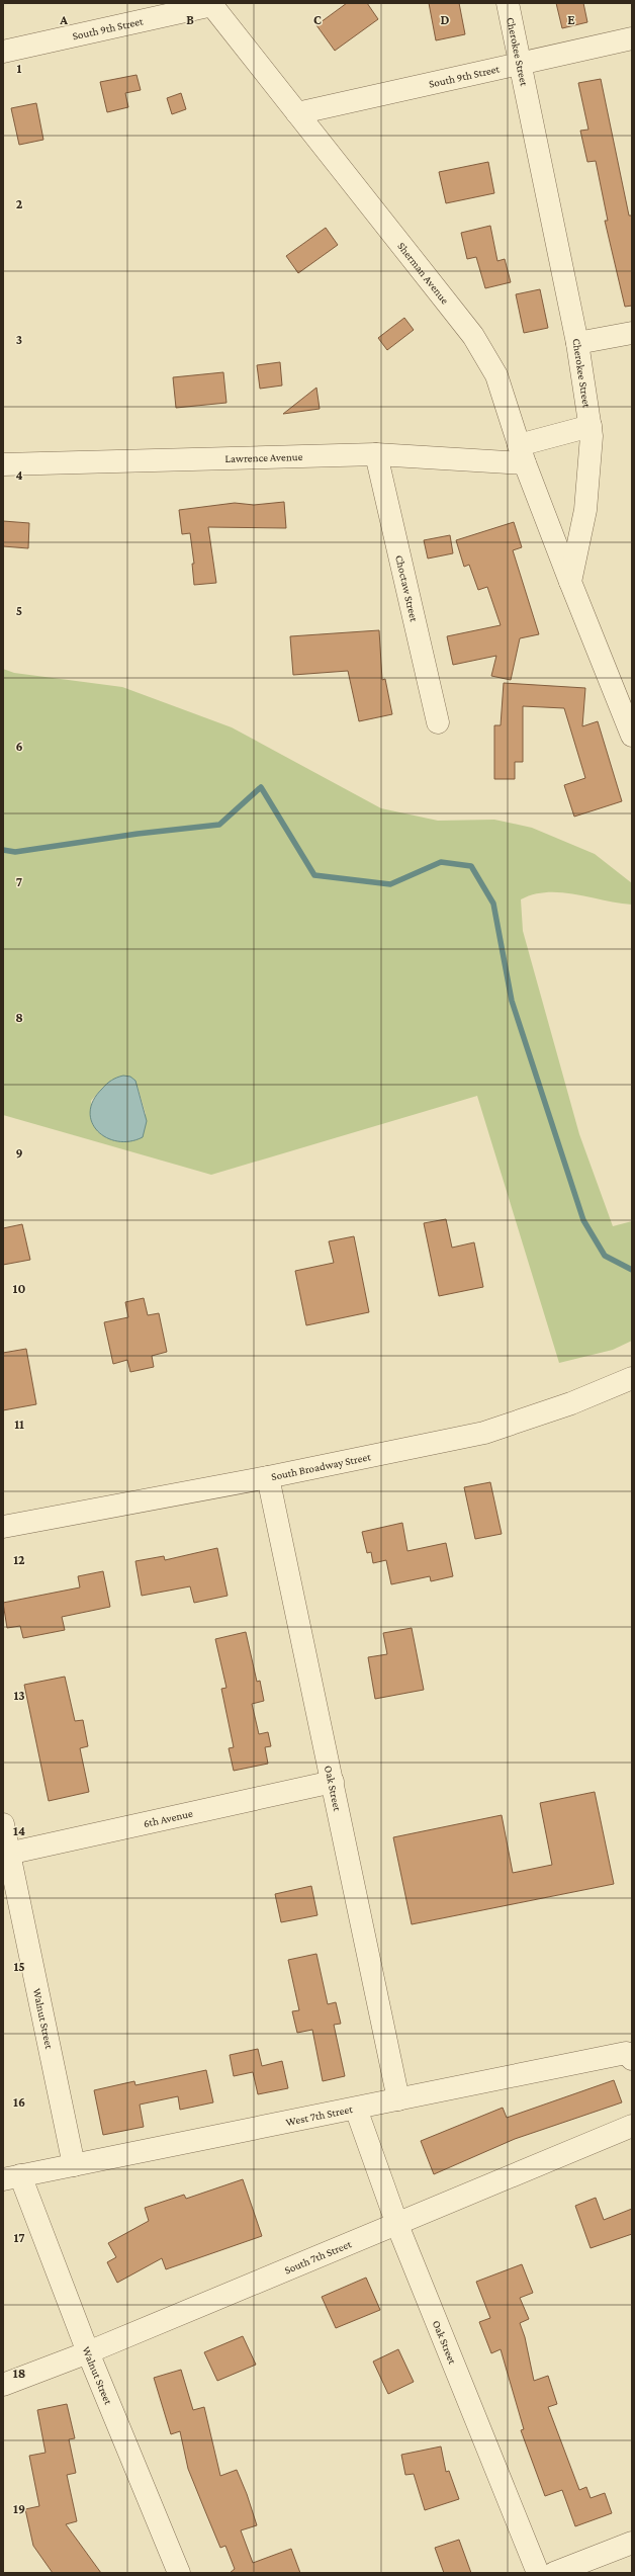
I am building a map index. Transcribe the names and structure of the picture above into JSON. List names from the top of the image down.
{
  "streets": {
    "street": [
      "South 9th Street",
      "Cherokee Street",
      "Sherman Avenue",
      "Lawrence Avenue",
      "Choctaw Street",
      "South Broadway Street",
      "Oak Street",
      "6th Avenue",
      "Walnut Street",
      "West 7th Street",
      "South 7th Street"
    ]
  },
  "crossings": [
    ["South 9th Street", "Cherokee Street"],
    ["South 9th Street", "Sherman Avenue"],
    ["Cherokee Street", "Sherman Avenue"],
    ["Cherokee Street", "Lawrence Avenue"],
    ["Sherman Avenue", "Lawrence Avenue"],
    ["Lawrence Avenue", "Choctaw Street"],
    ["South Broadway Street", "Oak Street"],
    ["Oak Street", "6th Avenue"],
    ["Oak Street", "West 7th Street"],
    ["Oak Street", "South 7th Street"],
    ["6th Avenue", "Walnut Street"],
    ["Walnut Street", "West 7th Street"],
    ["Walnut Street", "South 7th Street"]
  ],
  "grid": {
    "columns": [
      "A",
      "B",
      "C",
      "D",
      "E"
    ],
    "rows": [
      "1",
      "2",
      "3",
      "4",
      "5",
      "6",
      "7",
      "8",
      "9",
      "10",
      "11",
      "12",
      "13",
      "14",
      "15",
      "16",
      "17",
      "18",
      "19"
    ]
  }
}
